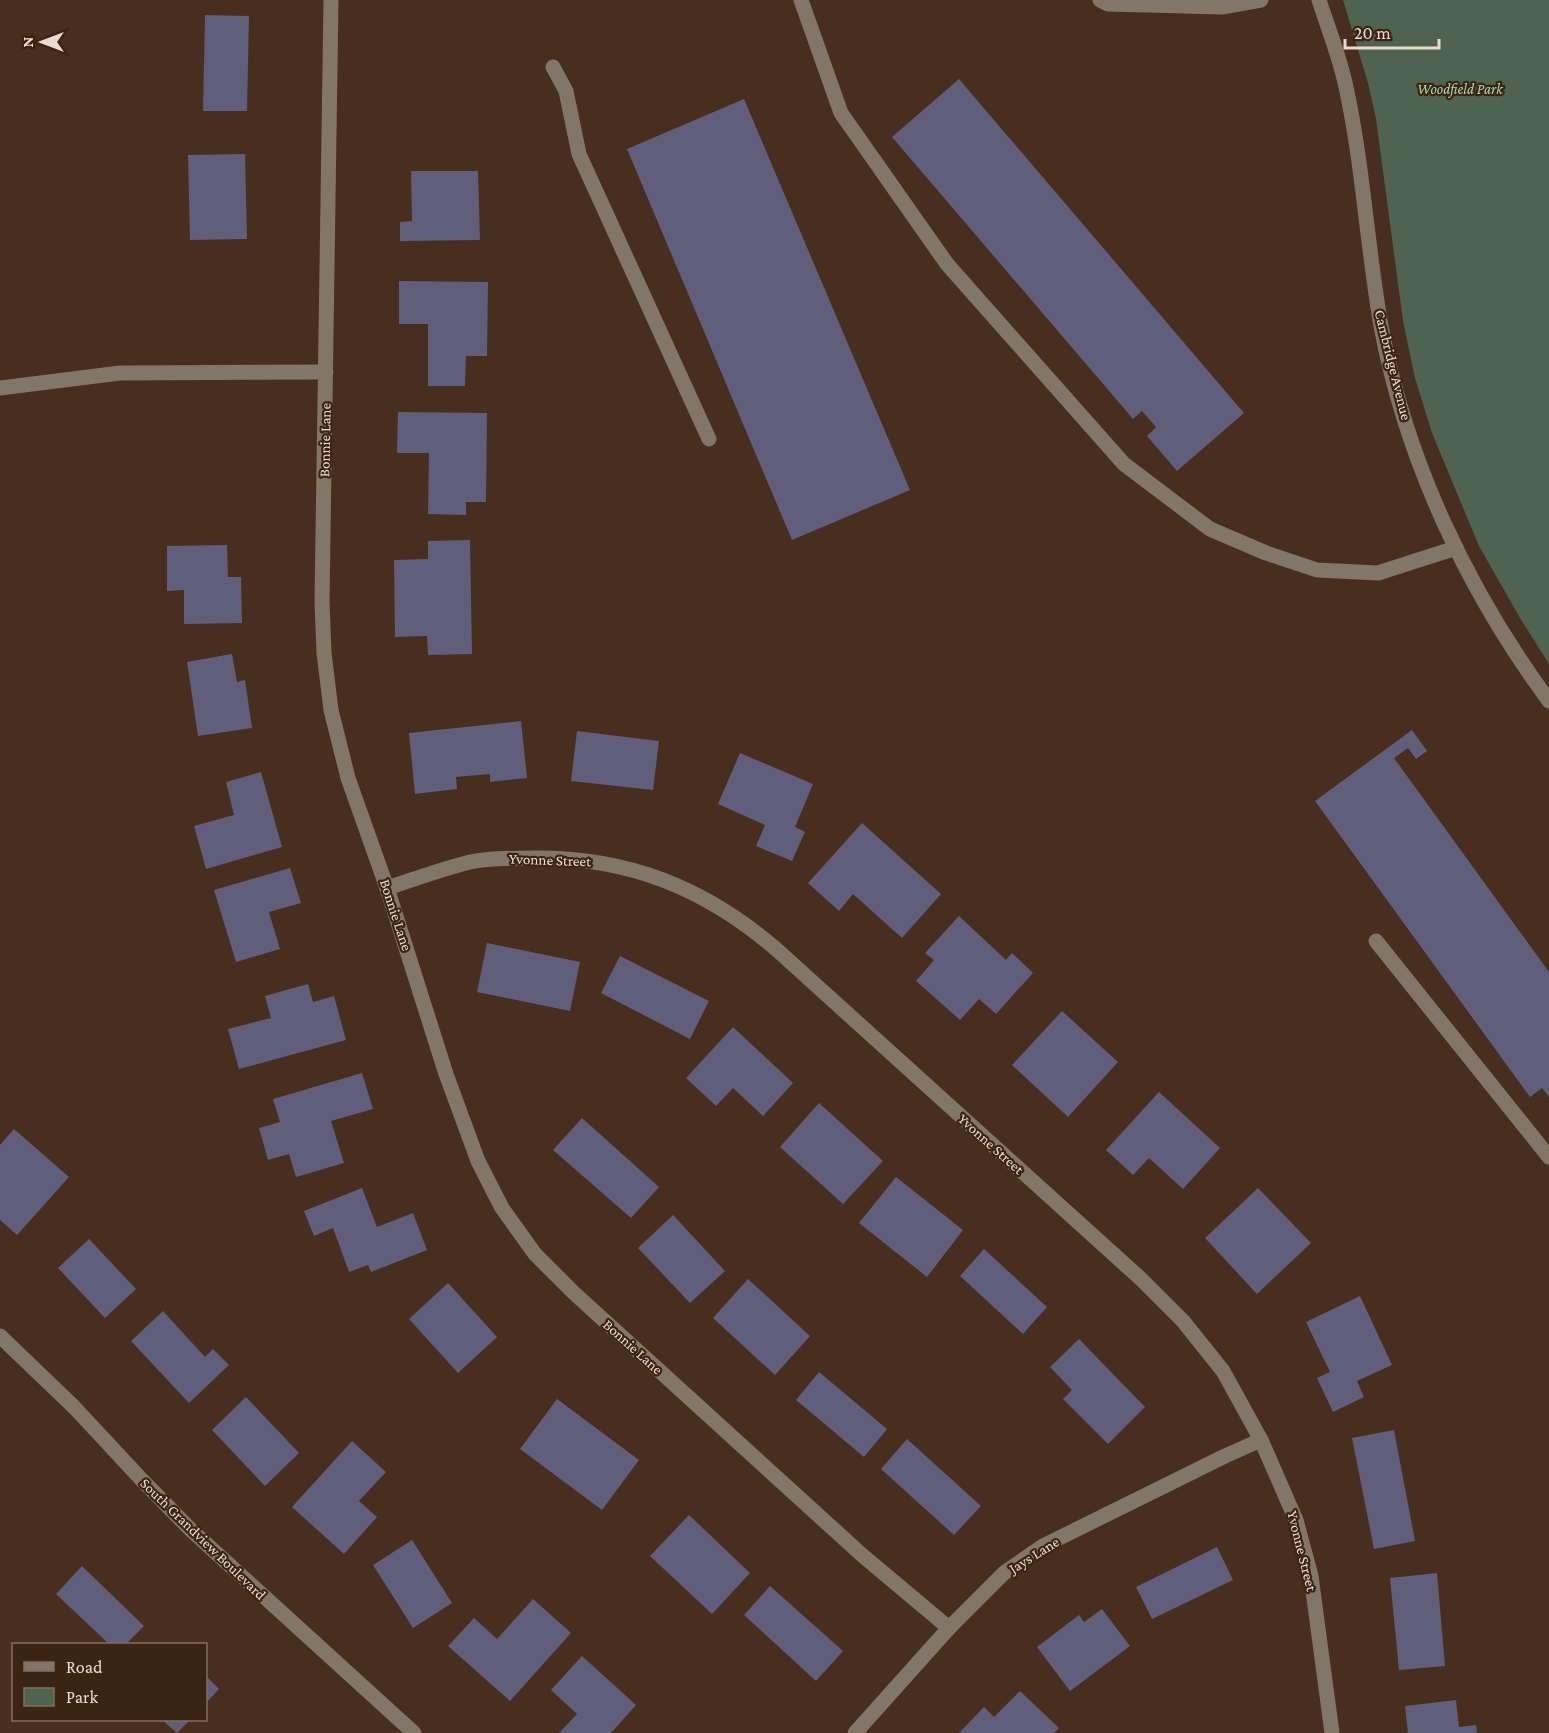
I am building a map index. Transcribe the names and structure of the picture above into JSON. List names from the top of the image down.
{
  "streets": {
    "street": [
      "Cambridge Avenue",
      "Bonnie Lane",
      "Yvonne Street",
      "South Grandview Boulevard",
      "Jays Lane"
    ]
  },
  "crossings": [
    ["Bonnie Lane", "Yvonne Street"],
    ["Bonnie Lane", "Jays Lane"],
    ["Yvonne Street", "Jays Lane"]
  ],
  "parks": ["Woodfield Park"],
  "legend": ["Road", "Park"],
  "scale_bar": "20 m",
  "north": "left"
}
